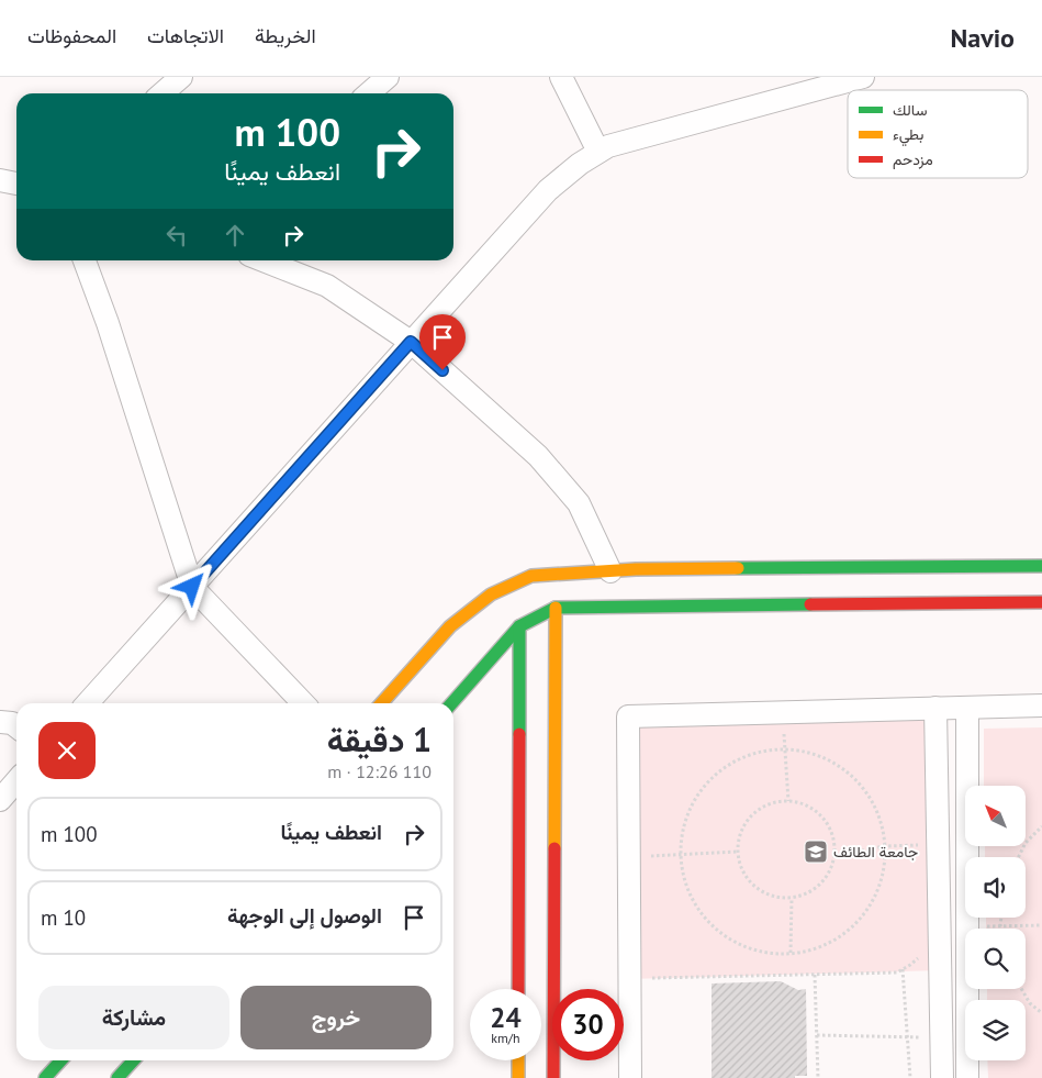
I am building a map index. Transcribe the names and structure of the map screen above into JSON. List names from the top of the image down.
{
  "places": {
    "school or university": ["جامعة الطائف"]
  },
  "legend": ["سالك", "بطيء", "مزدحم"],
  "north": "top left",
  "page": {
    "header": "Navio",
    "nav": ["الخريطة", "الاتجاهات", "المحفوظات"],
    "turn": ["100 m", "انعطف يمينًا"],
    "heading": ["1 دقيقة", "110 m · 12:26"],
    "list": [
      {
        "name": "انعطف يمينًا",
        "value": "100 m"
      },
      {
        "name": "الوصول إلى الوجهة",
        "value": "10 m"
      }
    ],
    "buttons": ["خروج", "مشاركة"],
    "speed": "24 km/h",
    "limit": "30"
  }
}
